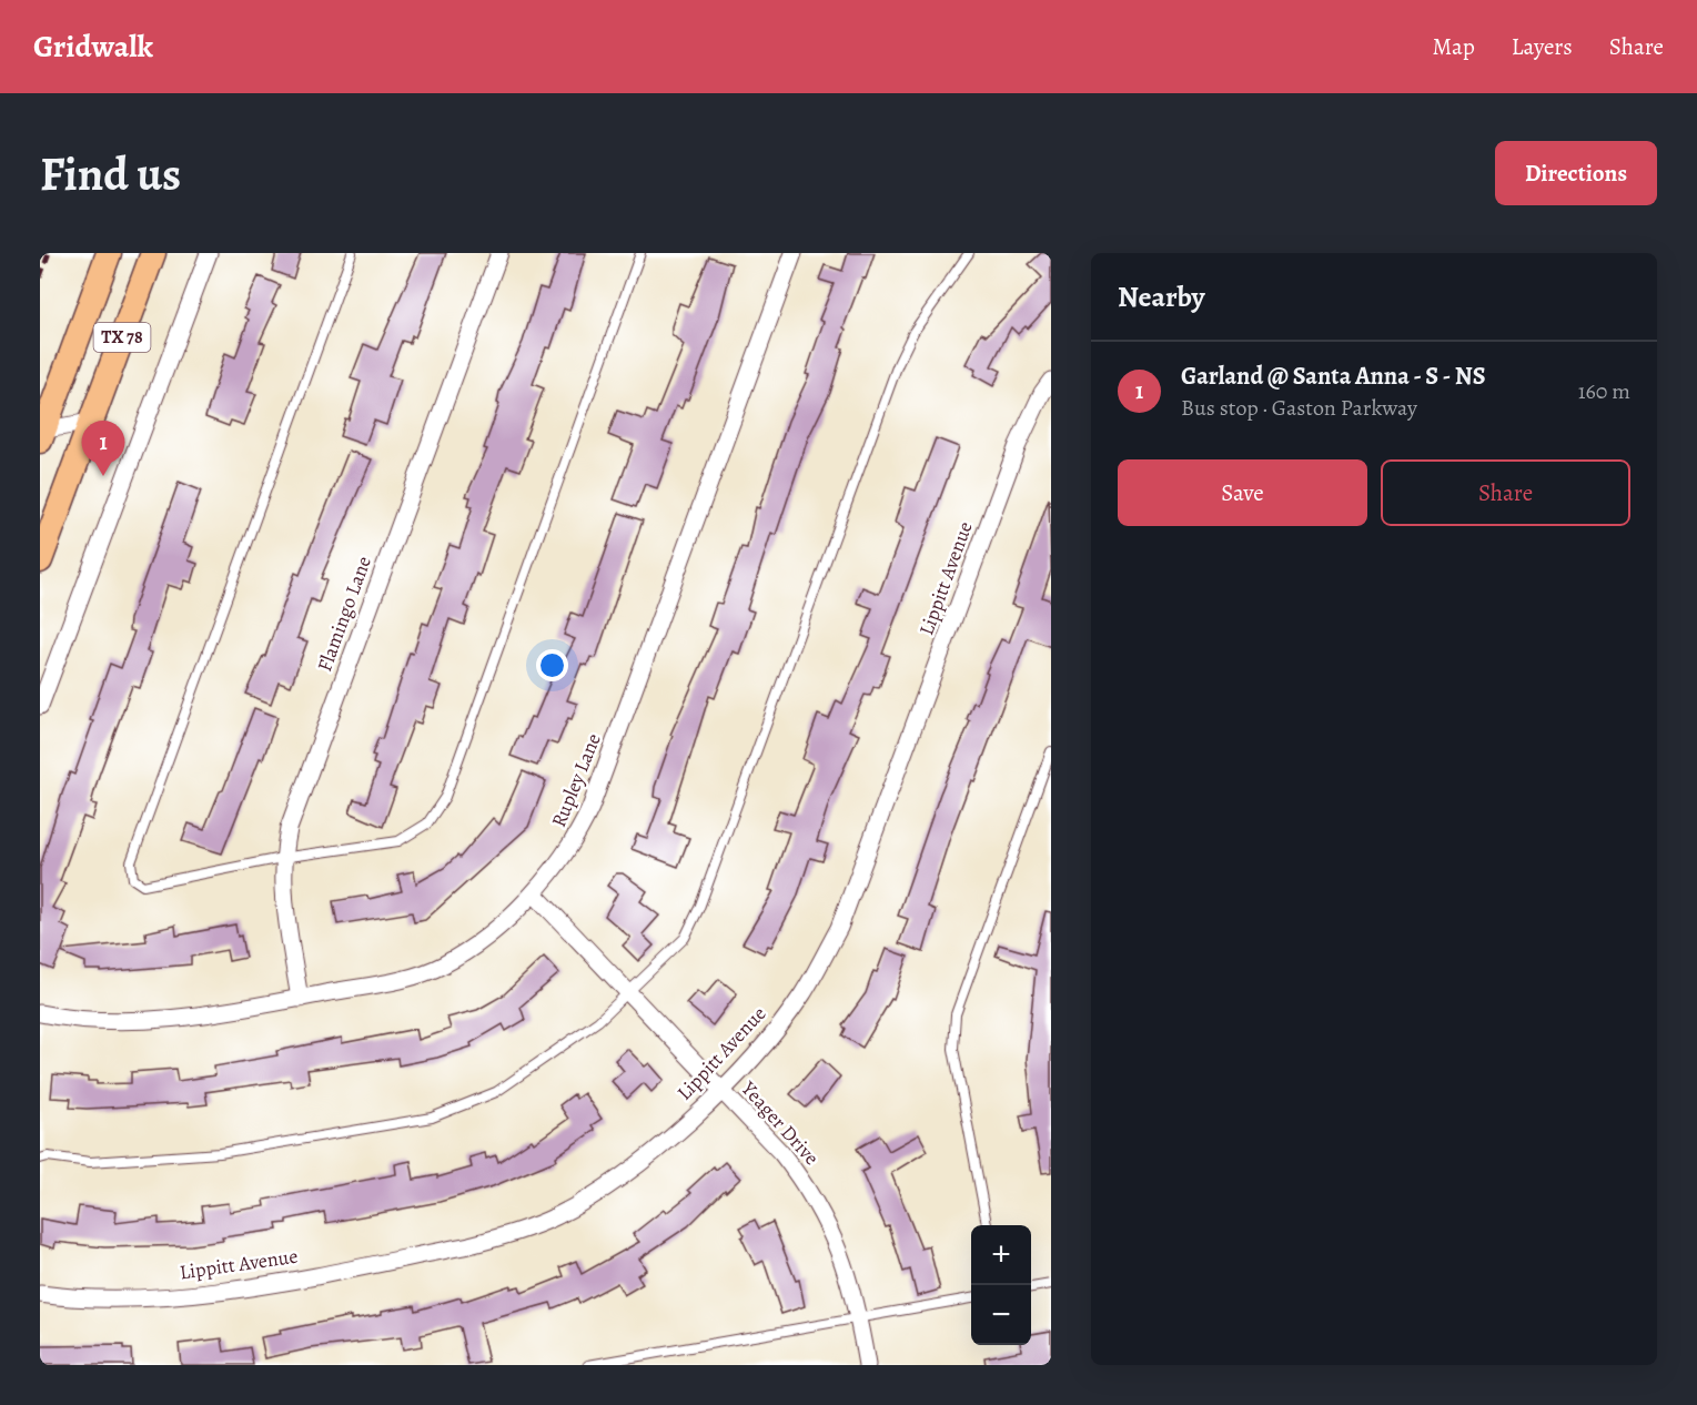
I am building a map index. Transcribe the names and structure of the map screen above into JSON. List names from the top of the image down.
{
  "streets": {
    "main road": ["TX 78"],
    "street": [
      "Lippitt Avenue",
      "Flamingo Lane",
      "Rupley Lane",
      "Yeager Drive"
    ]
  },
  "crossings": [
    ["Lippitt Avenue", "Yeager Drive"],
    ["Flamingo Lane", "Rupley Lane"],
    ["Rupley Lane", "Yeager Drive"]
  ],
  "page": {
    "header": "Gridwalk",
    "nav": ["Map", "Layers", "Share"],
    "buttons": [
      "Directions",
      ["Save", "Share"]
    ],
    "title": "Find us",
    "heading": "Nearby",
    "list": [
      {
        "mark": "1",
        "name": "Garland @ Santa Anna - S - NS",
        "note": "Bus stop · Gaston Parkway",
        "value": "160 m"
      }
    ],
    "pins": "1",
    "map_buttons": ["+", "−"]
  }
}
